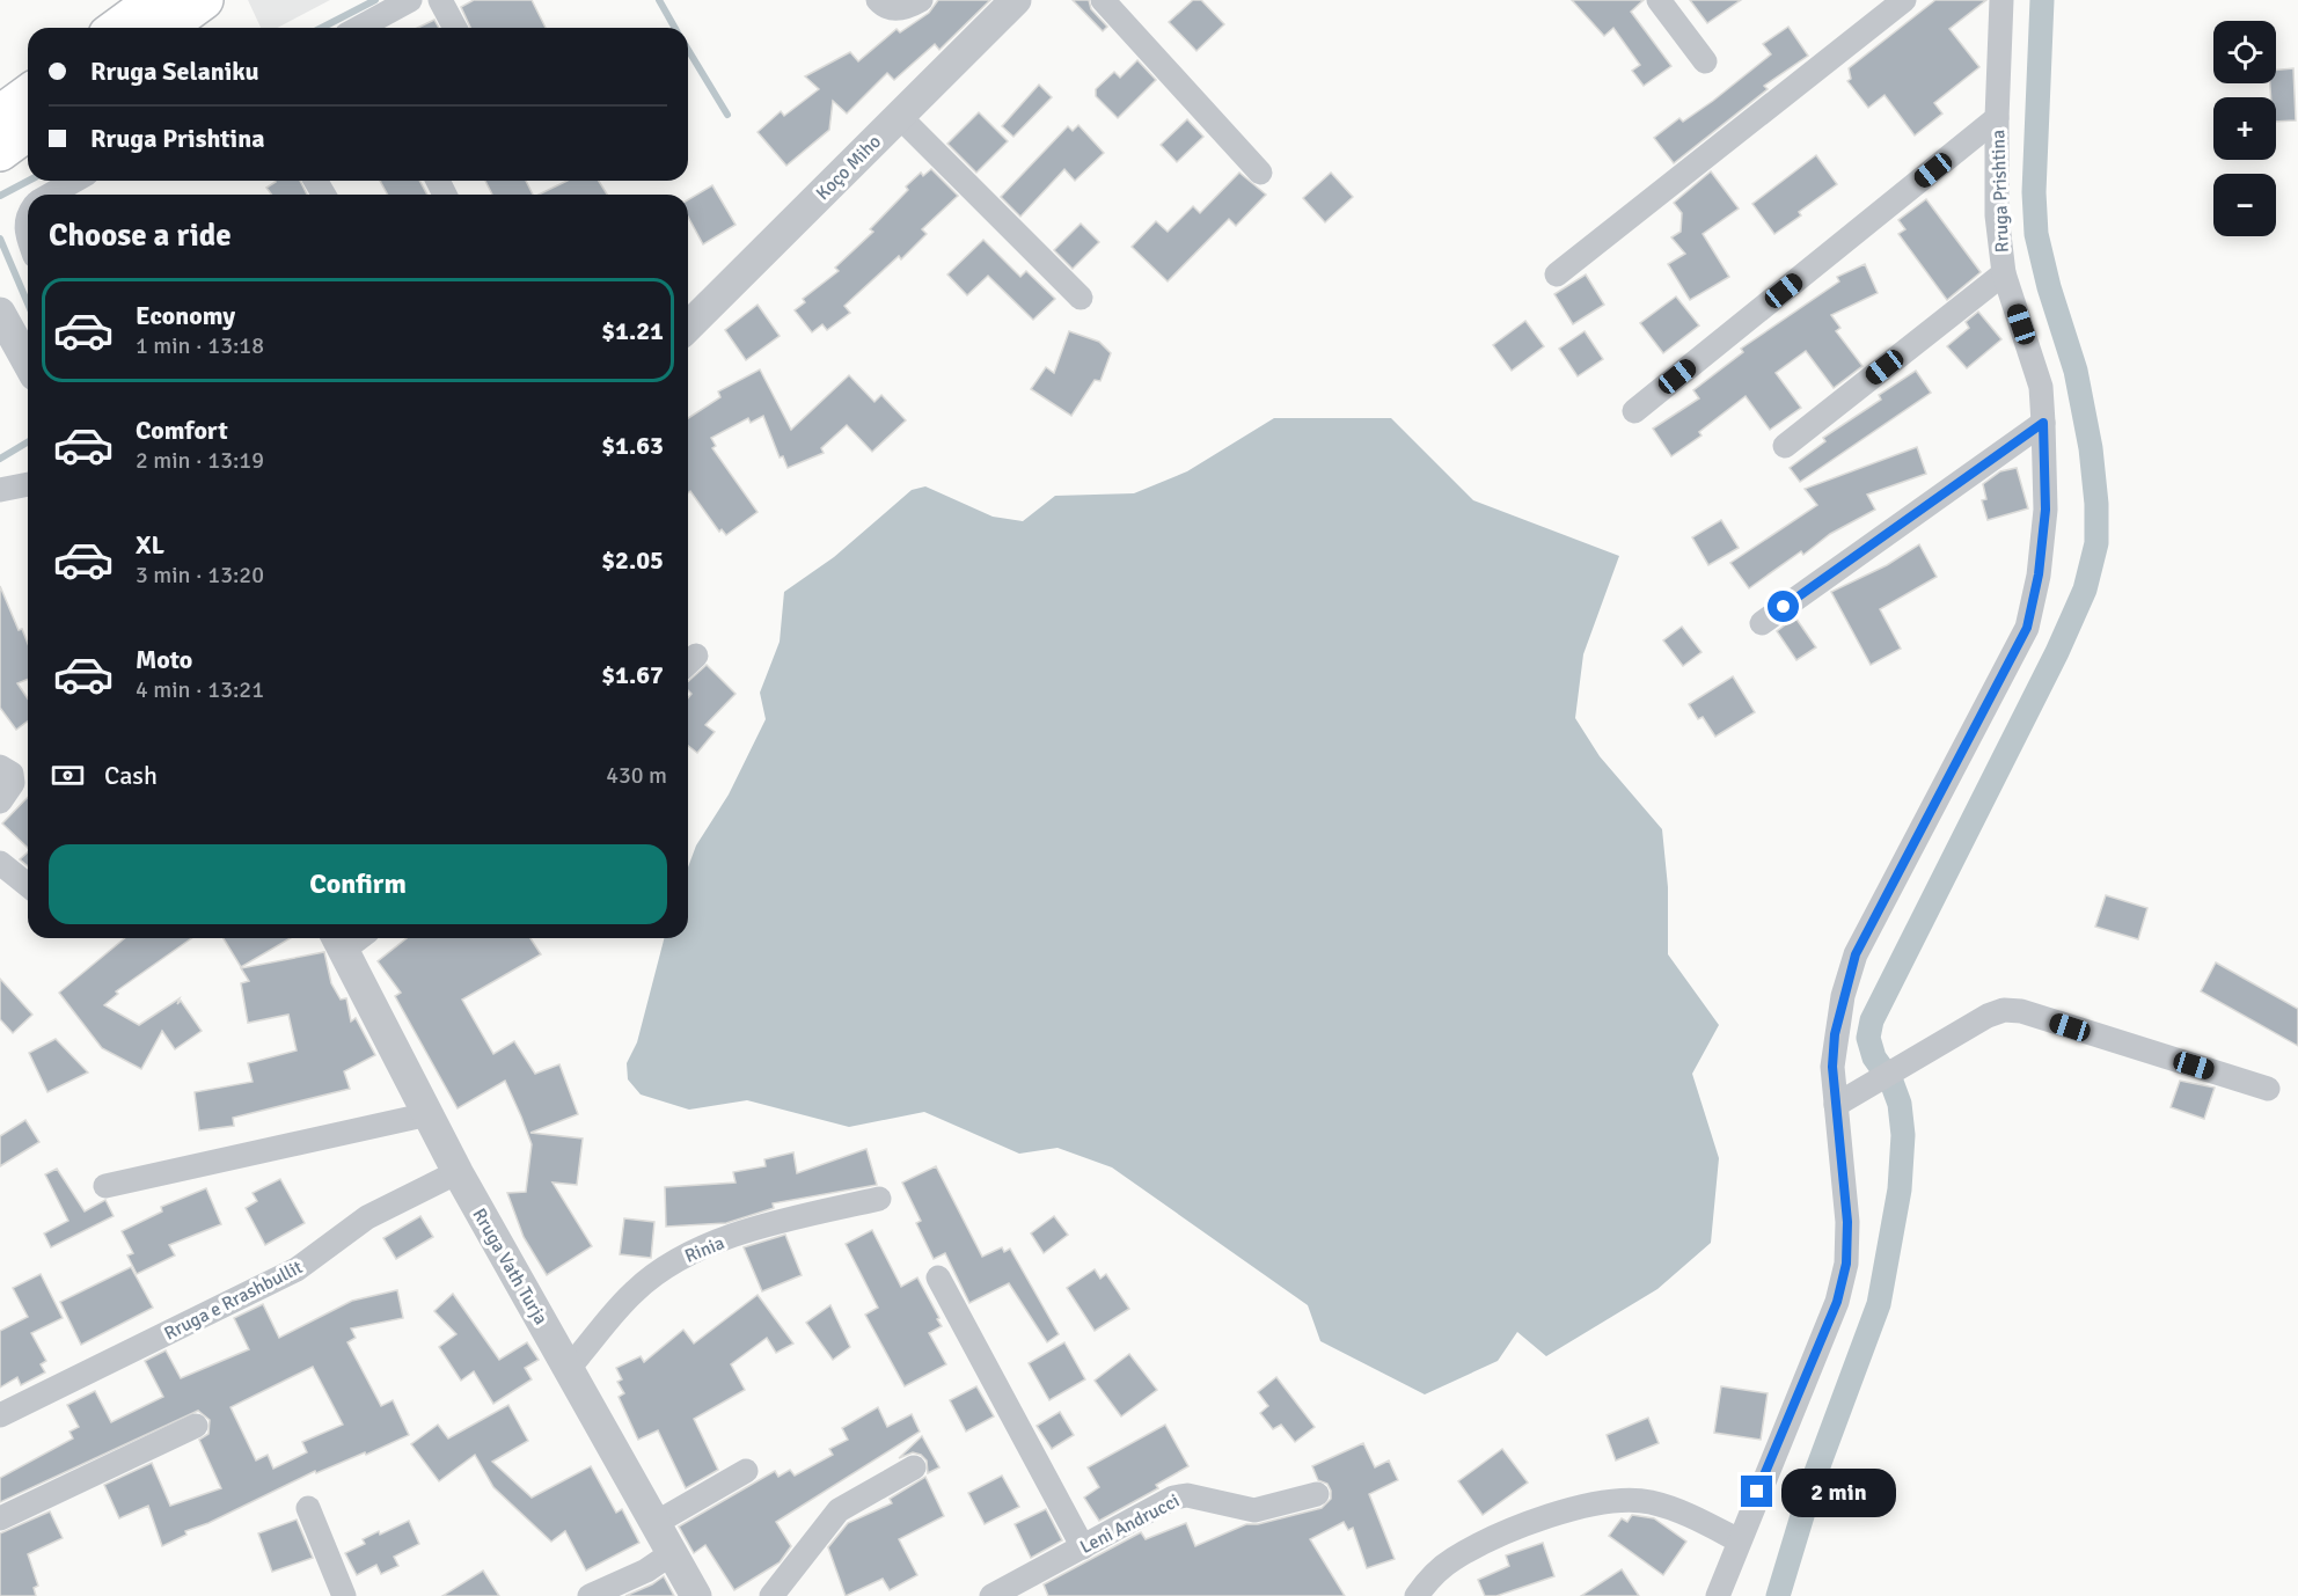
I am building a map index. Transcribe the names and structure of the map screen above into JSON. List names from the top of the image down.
{
  "streets": {
    "street": [
      "Koço Miho",
      "Rruga Prishtina",
      "Rinia",
      "Rruga Vath Turja",
      "Rruga e Rrashbullit",
      "Leni Andrucci"
    ]
  },
  "crossings": [
    ["Rinia", "Rruga Vath Turja"],
    ["Rruga Vath Turja", "Rruga e Rrashbullit"]
  ],
  "page": {
    "map_buttons": ["+", "−"],
    "banner": ["Rruga Selaniku", "Rruga Prishtina"],
    "heading": "Choose a ride",
    "list": [
      {
        "name": "Economy",
        "note": "1 min · 13:18",
        "value": "$1.21"
      },
      {
        "name": "Comfort",
        "note": "2 min · 13:19",
        "value": "$1.63"
      },
      {
        "name": "XL",
        "note": "3 min · 13:20",
        "value": "$2.05"
      },
      {
        "name": "Moto",
        "note": "4 min · 13:21",
        "value": "$1.67"
      }
    ],
    "pay": ["Cash", "430 m"],
    "buttons": "Confirm",
    "bubble": "2 min"
  }
}
